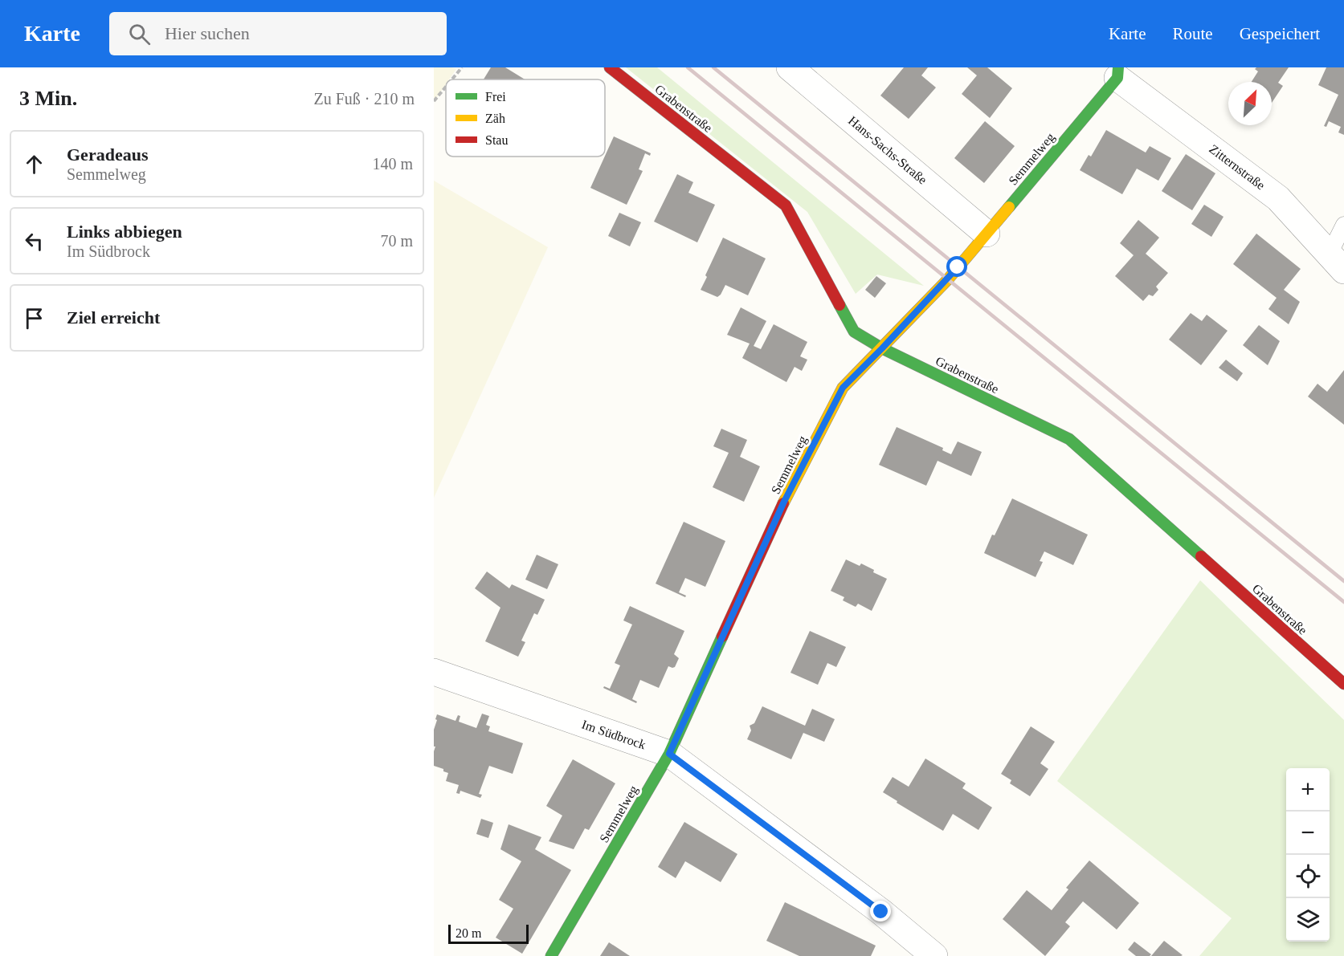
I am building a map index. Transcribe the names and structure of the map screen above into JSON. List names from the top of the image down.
{
  "streets": {
    "street": [
      "Grabenstraße",
      "Hans-Sachs-Straße",
      "Semmelweg",
      "Zitternstraße",
      "Im Südbrock"
    ]
  },
  "crossings": [
    ["Grabenstraße", "Semmelweg"],
    ["Hans-Sachs-Straße", "Semmelweg"],
    ["Semmelweg", "Zitternstraße"],
    ["Semmelweg", "Im Südbrock"]
  ],
  "legend": ["Frei", "Zäh", "Stau"],
  "scale_bar": "20 m",
  "north": "top right",
  "page": {
    "header": "Karte",
    "search": "Hier suchen",
    "nav": ["Karte", "Route", "Gespeichert"],
    "heading": ["3 Min.", "Zu Fuß · 210 m"],
    "list": [
      ["Geradeaus", "Semmelweg", "140 m"],
      ["Links abbiegen", "Im Südbrock", "70 m"],
      "Ziel erreicht"
    ],
    "map_buttons": ["+", "−"],
    "scale": "20 m"
  }
}
